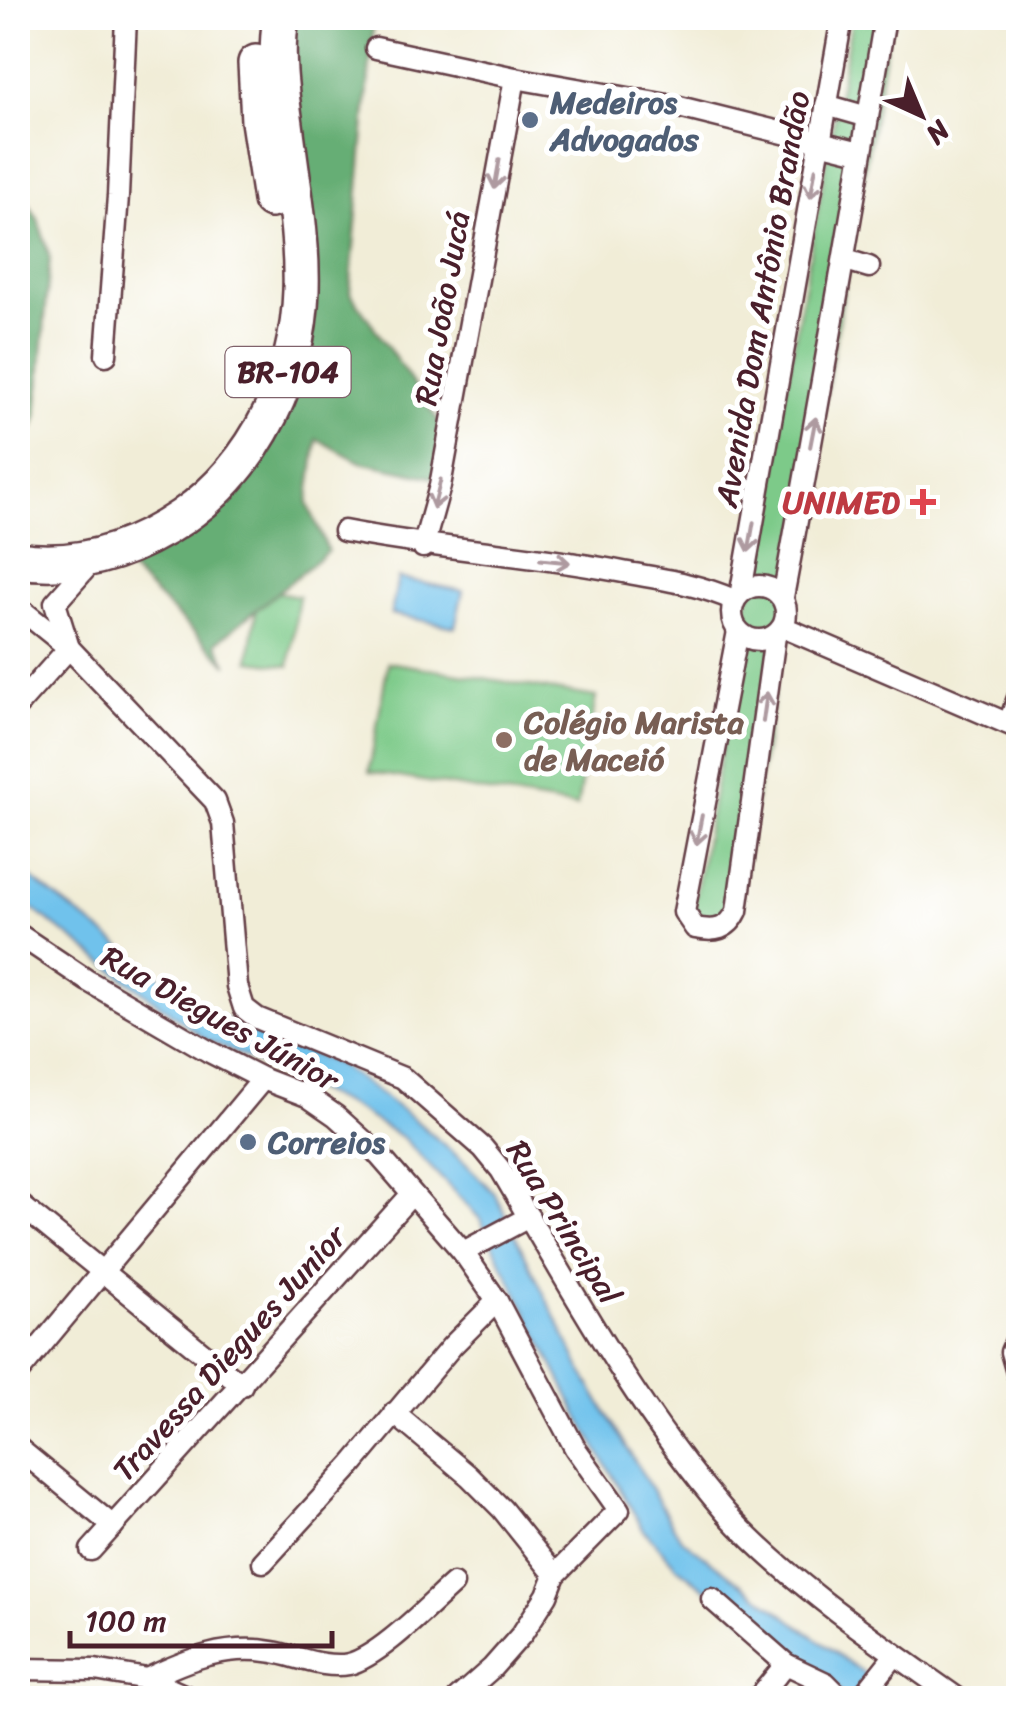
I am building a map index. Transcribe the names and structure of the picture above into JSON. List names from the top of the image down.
{
  "streets": {
    "highway": ["BR-104"],
    "street": [
      "Avenida Dom Antônio Brandão",
      "Rua João Jucá",
      "Rua Diegues Júnior",
      "Rua Principal",
      "Travessa Diegues Junior"
    ]
  },
  "crossings": [
    ["BR-104", "Rua Principal"],
    ["Rua Diegues Júnior", "Travessa Diegues Junior"]
  ],
  "one_way": ["Rua João Jucá"],
  "places": {
    "other": ["Medeiros Advogados", "Colégio Marista de Maceió", "Correios"],
    "health": ["UNIMED"]
  },
  "scale_bar": "100 m",
  "north": "bottom right"
}
